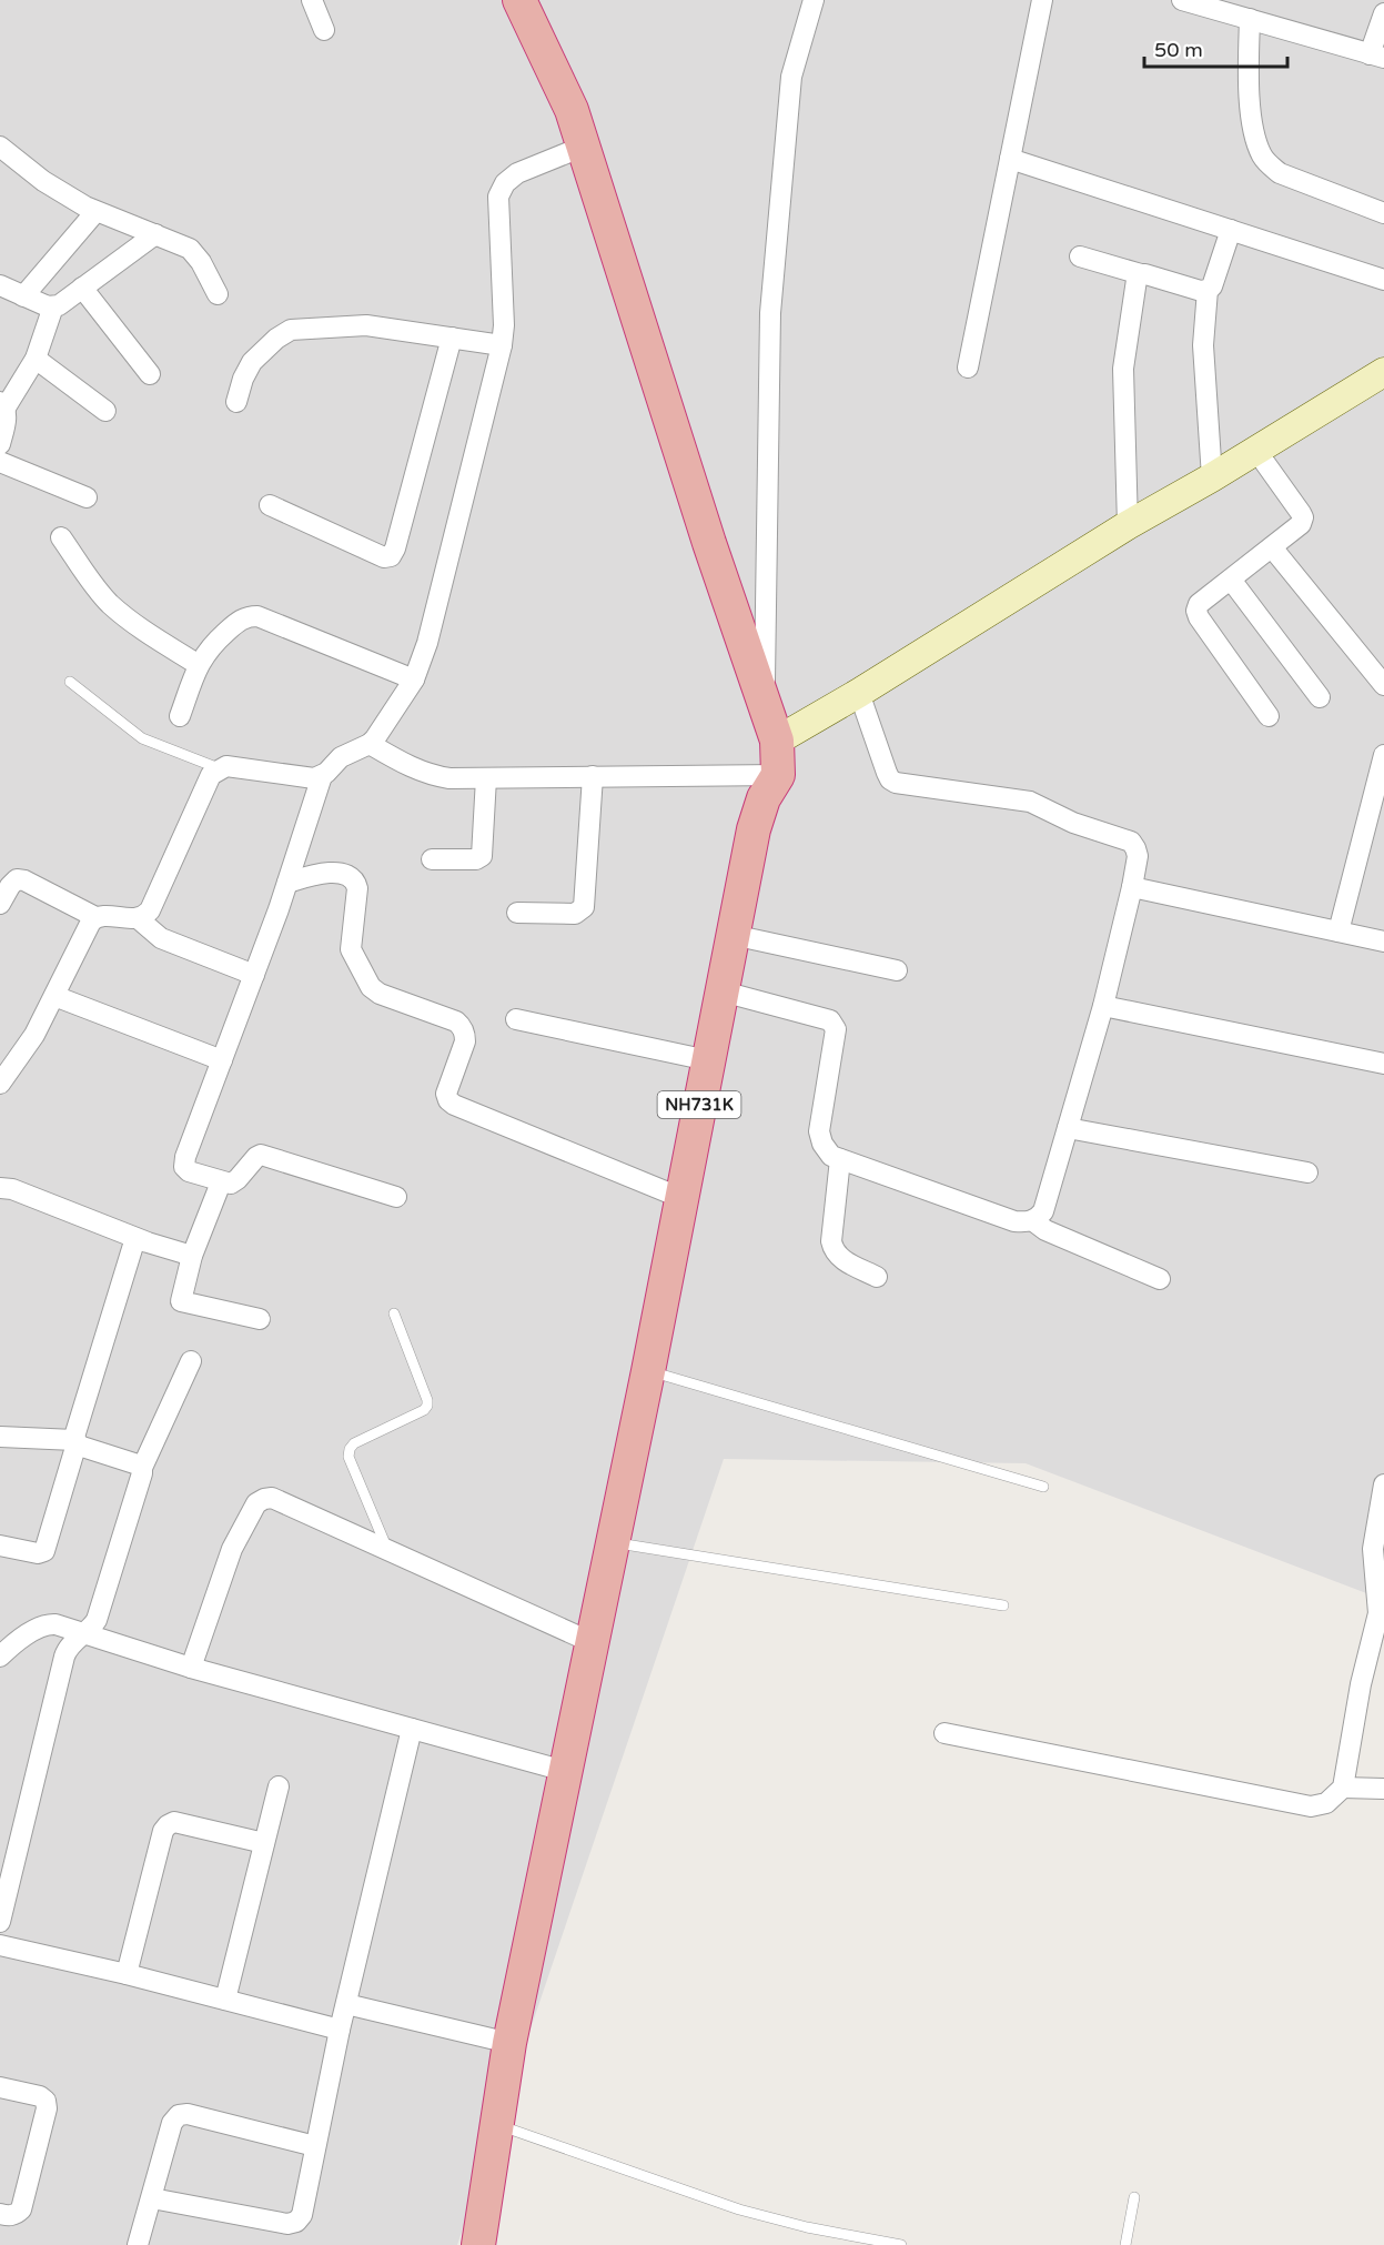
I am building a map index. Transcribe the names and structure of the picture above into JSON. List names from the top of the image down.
{
  "streets": {
    "highway": ["NH731K"]
  },
  "scale_bar": "50 m"
}
